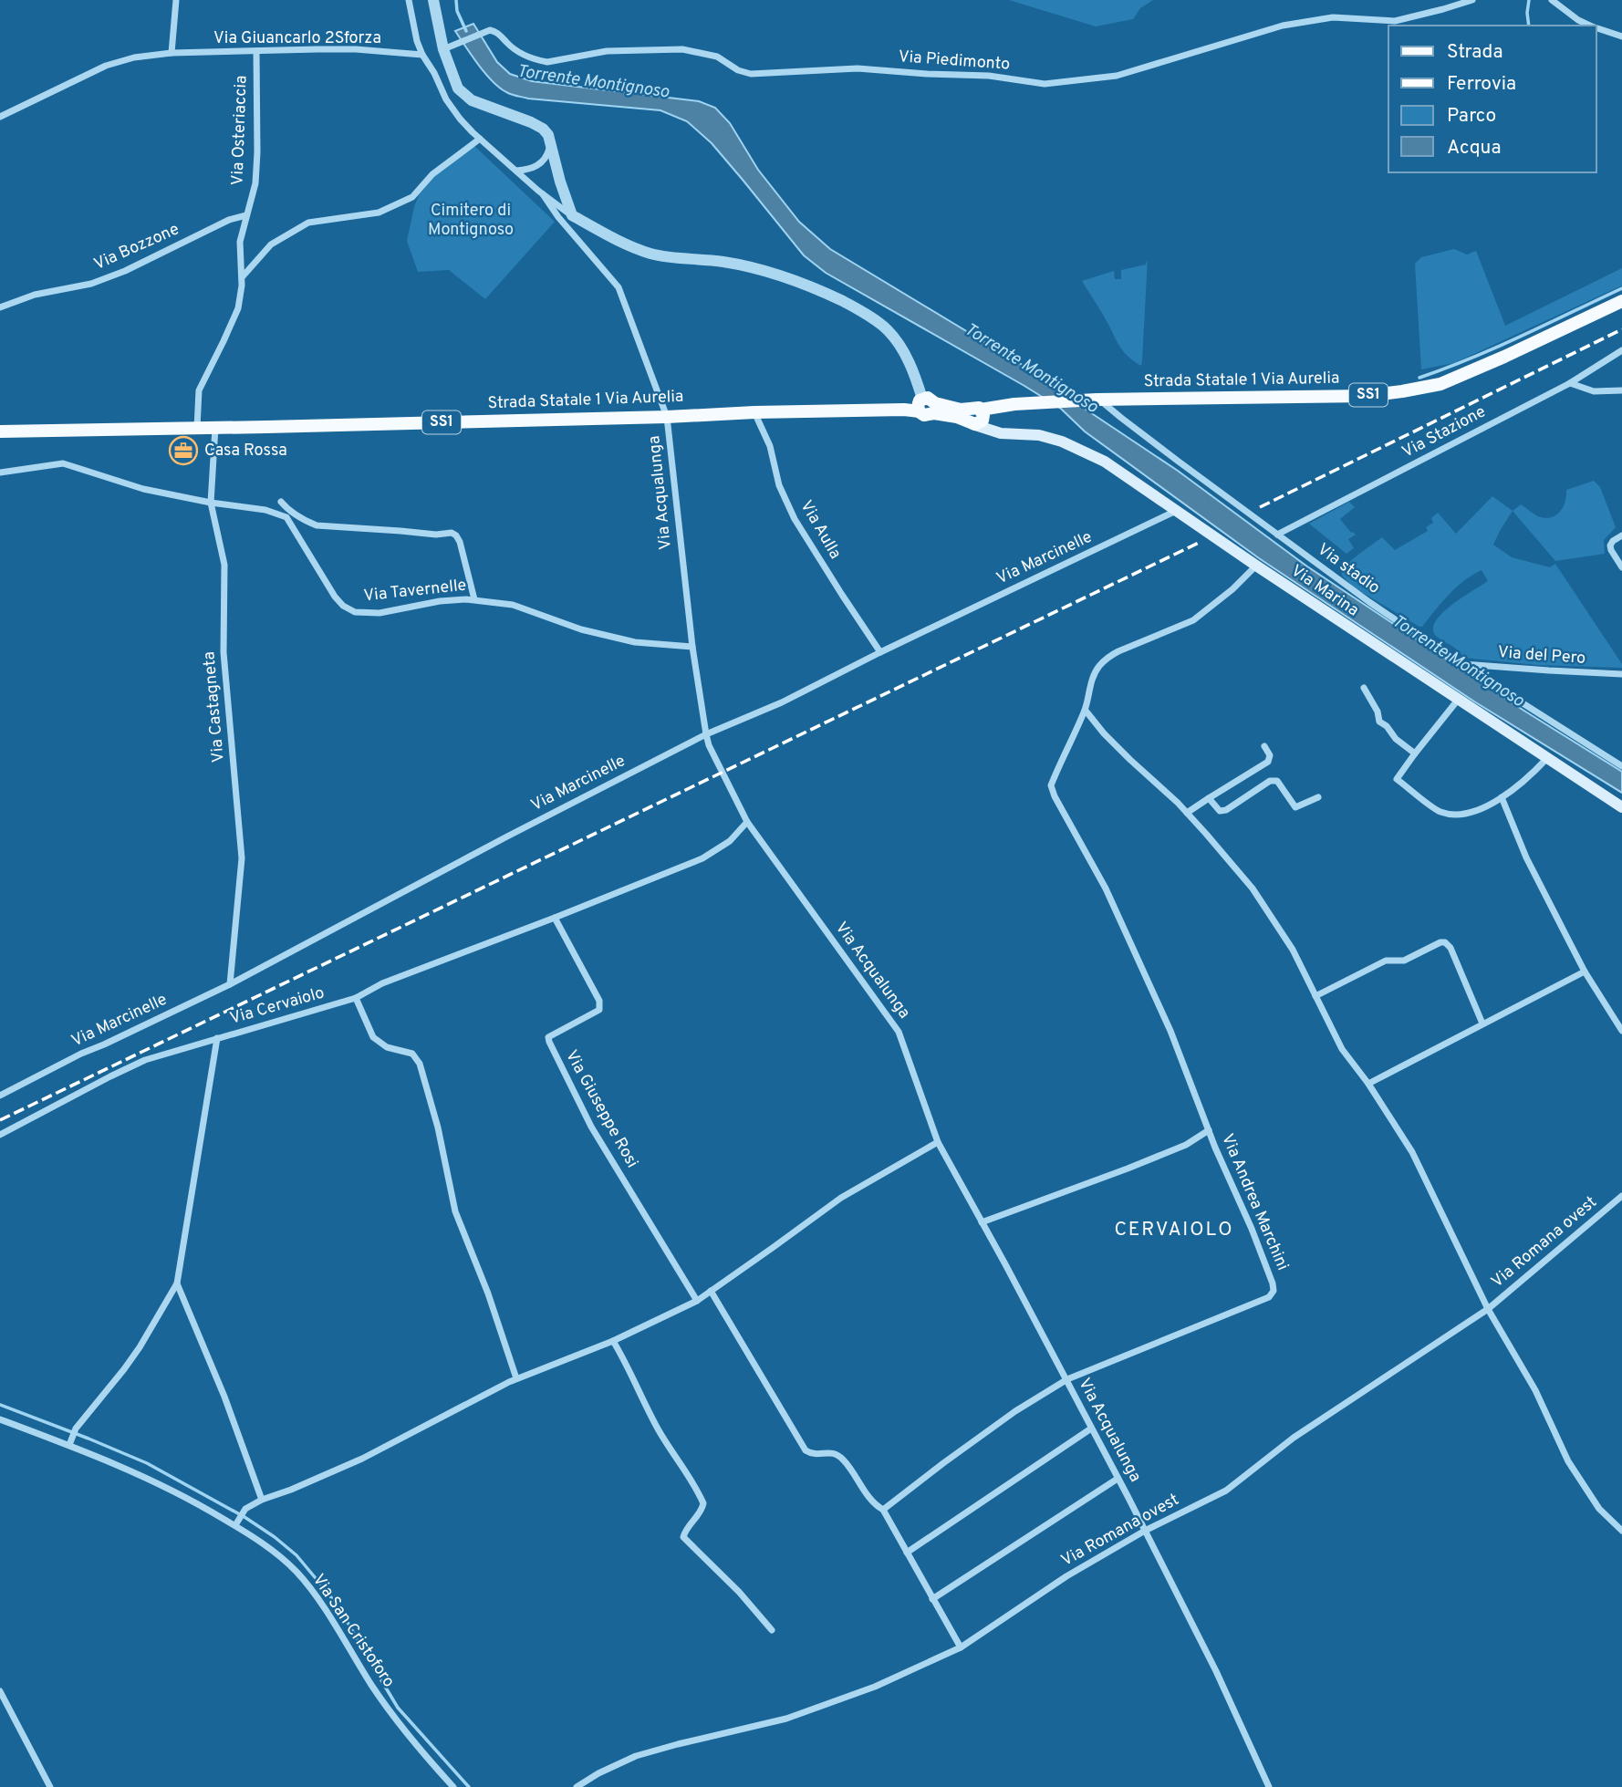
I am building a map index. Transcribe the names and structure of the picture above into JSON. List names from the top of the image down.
{
  "streets": {
    "main road": ["Strada Statale 1 Via Aurelia", "SS1", "Via Marina"],
    "street": [
      "Via Giuancarlo 2Sforza",
      "Via Piedimonto",
      "Via Osteriaccia",
      "Via Bozzone",
      "Via Stazione",
      "Via Acqualunga",
      "Via Aulla",
      "Via Marcinelle",
      "Via stadio",
      "Via Tavernelle",
      "Via del Pero",
      "Via Castagneta",
      "Via Cervaiolo",
      "Via Giuseppe Rosi",
      "Via Andrea Marchini",
      "Via Romana ovest",
      "Via San Cristoforo"
    ]
  },
  "crossings": [
    ["Via Giuancarlo 2Sforza", "Via Osteriaccia"],
    ["Via Osteriaccia", "Via Bozzone"],
    ["Via Osteriaccia", "Strada Statale 1 Via Aurelia"],
    ["Strada Statale 1 Via Aurelia", "Via Acqualunga"],
    ["Strada Statale 1 Via Aurelia", "Via Aulla"],
    ["Strada Statale 1 Via Aurelia", "Via stadio"],
    ["Strada Statale 1 Via Aurelia", "Via Marina"],
    ["Strada Statale 1 Via Aurelia", "Via Castagneta"],
    ["Via Stazione", "Via stadio"],
    ["Via Acqualunga", "Via Marcinelle"],
    ["Via Acqualunga", "Via Tavernelle"],
    ["Via Acqualunga", "Via Cervaiolo"],
    ["Via Acqualunga", "Via Andrea Marchini"],
    ["Via Acqualunga", "Via Romana ovest"],
    ["Via Aulla", "Via Marcinelle"],
    ["Via Marcinelle", "Via Marina"],
    ["Via Marcinelle", "Via Castagneta"],
    ["Via stadio", "Via del Pero"],
    ["Via Tavernelle", "Via Castagneta"],
    ["Via Cervaiolo", "Via Giuseppe Rosi"],
    ["Via Cervaiolo", "Via San Cristoforo"]
  ],
  "districts": ["CERVAIOLO"],
  "water": ["Torrente Montignoso"],
  "parks": ["Cimitero di Montignoso"],
  "places": {
    "office": ["Casa Rossa"]
  },
  "legend": [
    "Strada",
    "Ferrovia",
    "Parco",
    "Acqua"
  ]
}
